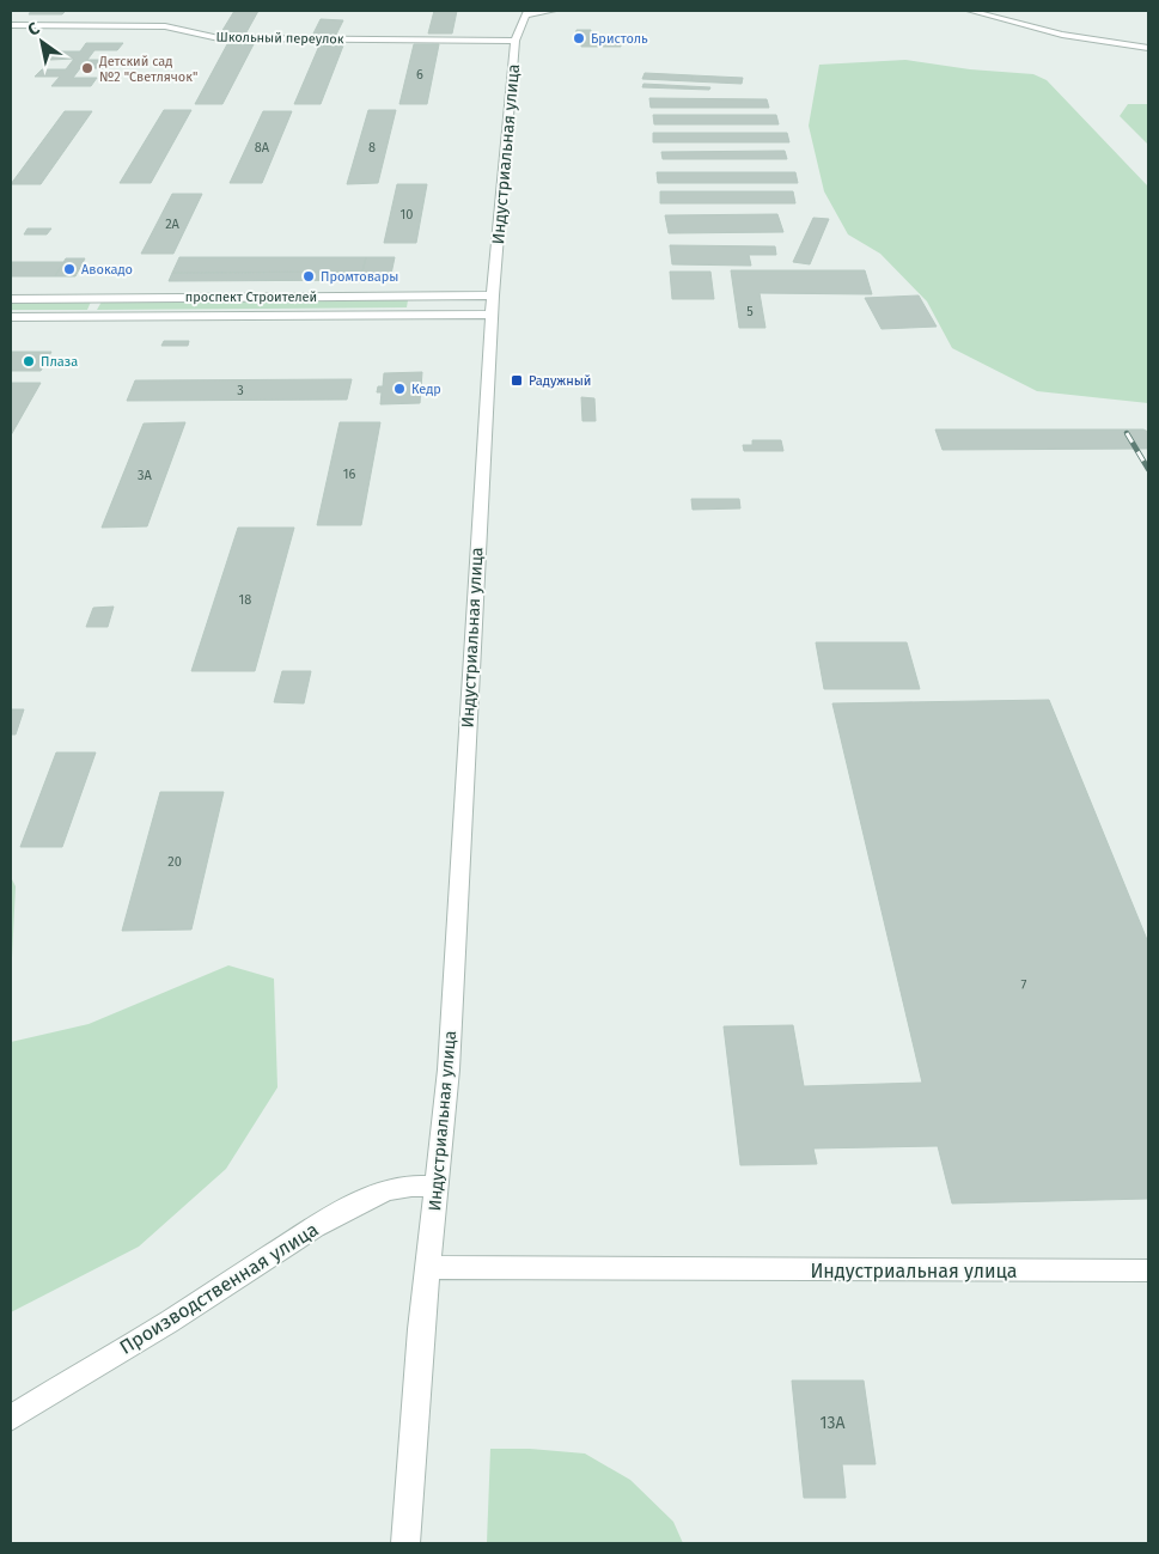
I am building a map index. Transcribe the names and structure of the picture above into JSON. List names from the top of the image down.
{
  "streets": {
    "street": [
      "Школьный переулок",
      "Индустриальная улица",
      "проспект Строителей",
      "Производственная улица"
    ]
  },
  "crossings": [
    ["Школьный переулок", "Индустриальная улица"],
    ["Индустриальная улица", "проспект Строителей"],
    ["Индустриальная улица", "Производственная улица"]
  ],
  "places": {
    "other": [
      "Бристоль",
      "Детский сад №2 \"Светлячок\"",
      "Авокадо",
      "Промтовары",
      "Плаза",
      "Кедр"
    ],
    "transit": ["Радужный"]
  },
  "house_numbers": [
    "6",
    "8А",
    "8",
    "10",
    "2А",
    "5",
    "3",
    "16",
    "3А",
    "18",
    "20",
    "7",
    "13А"
  ],
  "north": "top left"
}
